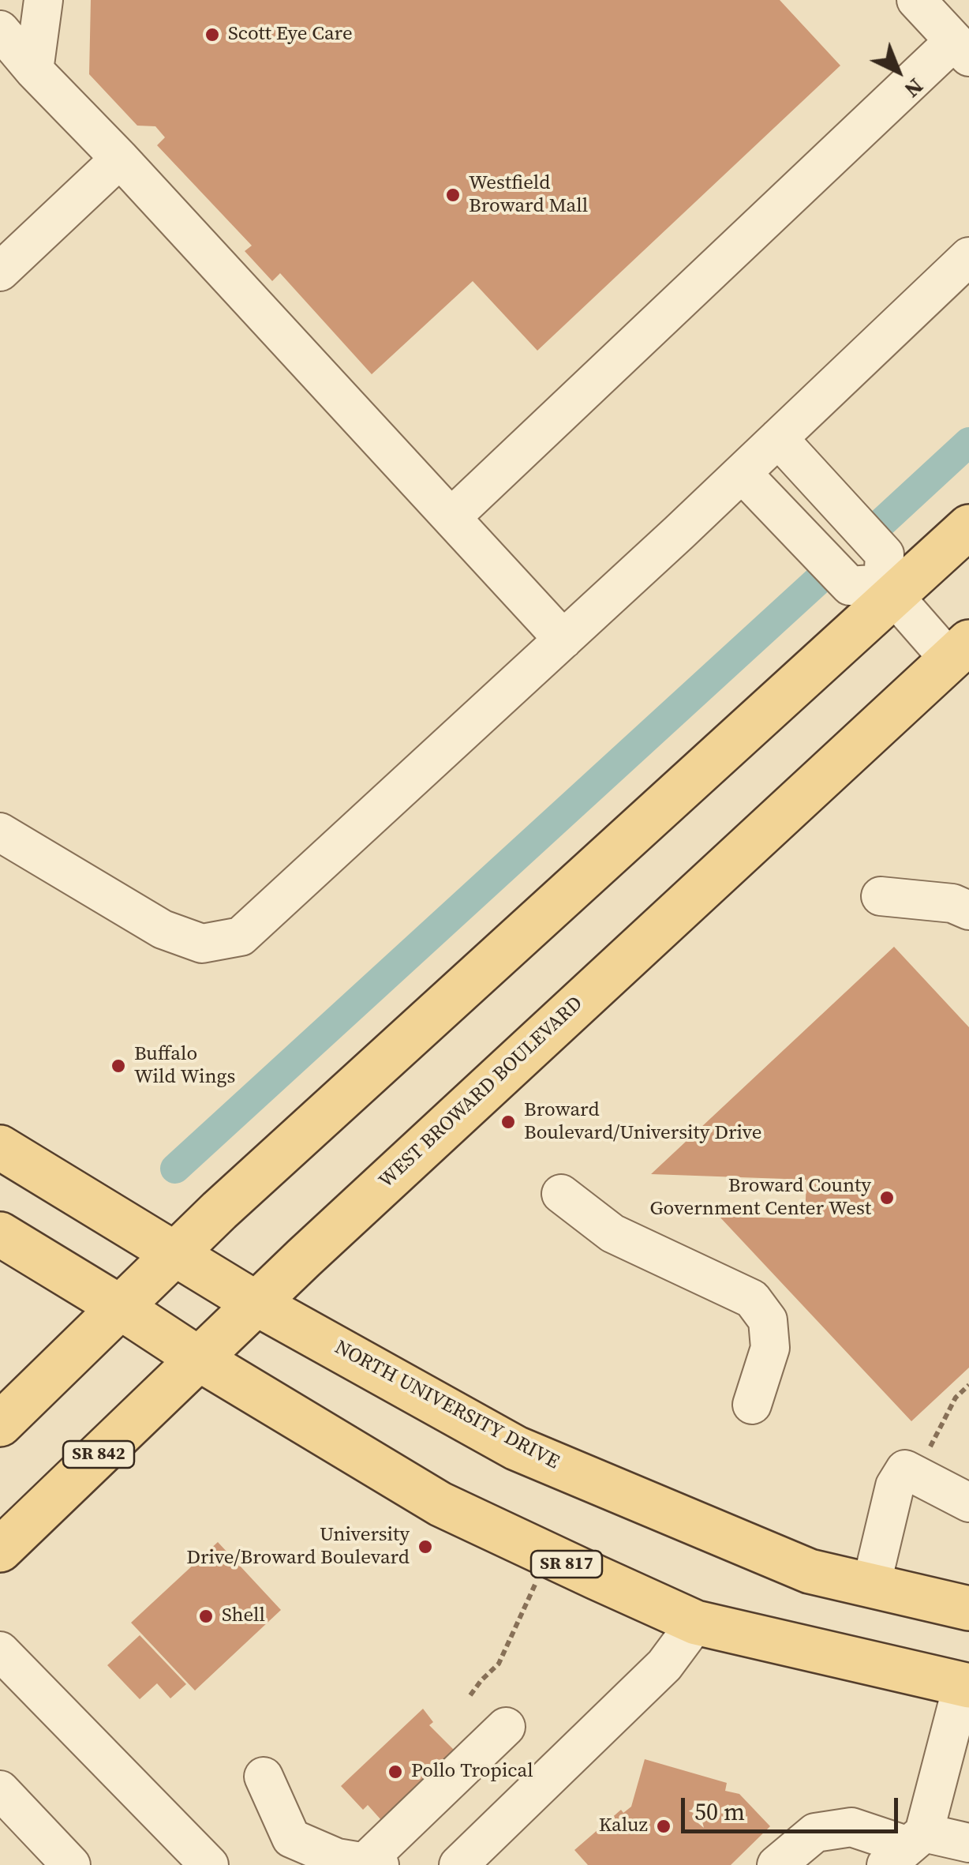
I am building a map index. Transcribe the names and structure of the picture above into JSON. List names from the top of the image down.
{
  "streets": {
    "main road": [
      "WEST BROWARD BOULEVARD",
      "NORTH UNIVERSITY DRIVE",
      "SR 842",
      "SR 817"
    ]
  },
  "crossings": [
    ["WEST BROWARD BOULEVARD", "NORTH UNIVERSITY DRIVE"],
    ["WEST BROWARD BOULEVARD", "SR 817"]
  ],
  "places": [
    "Scott Eye Care",
    "Westfield Broward Mall",
    "Buffalo Wild Wings",
    "Broward Boulevard/University Drive",
    "Broward County Government Center West",
    "University Drive/Broward Boulevard",
    "Shell",
    "Pollo Tropical",
    "Kaluz"
  ],
  "scale_bar": "50 m",
  "north": "bottom right"
}
